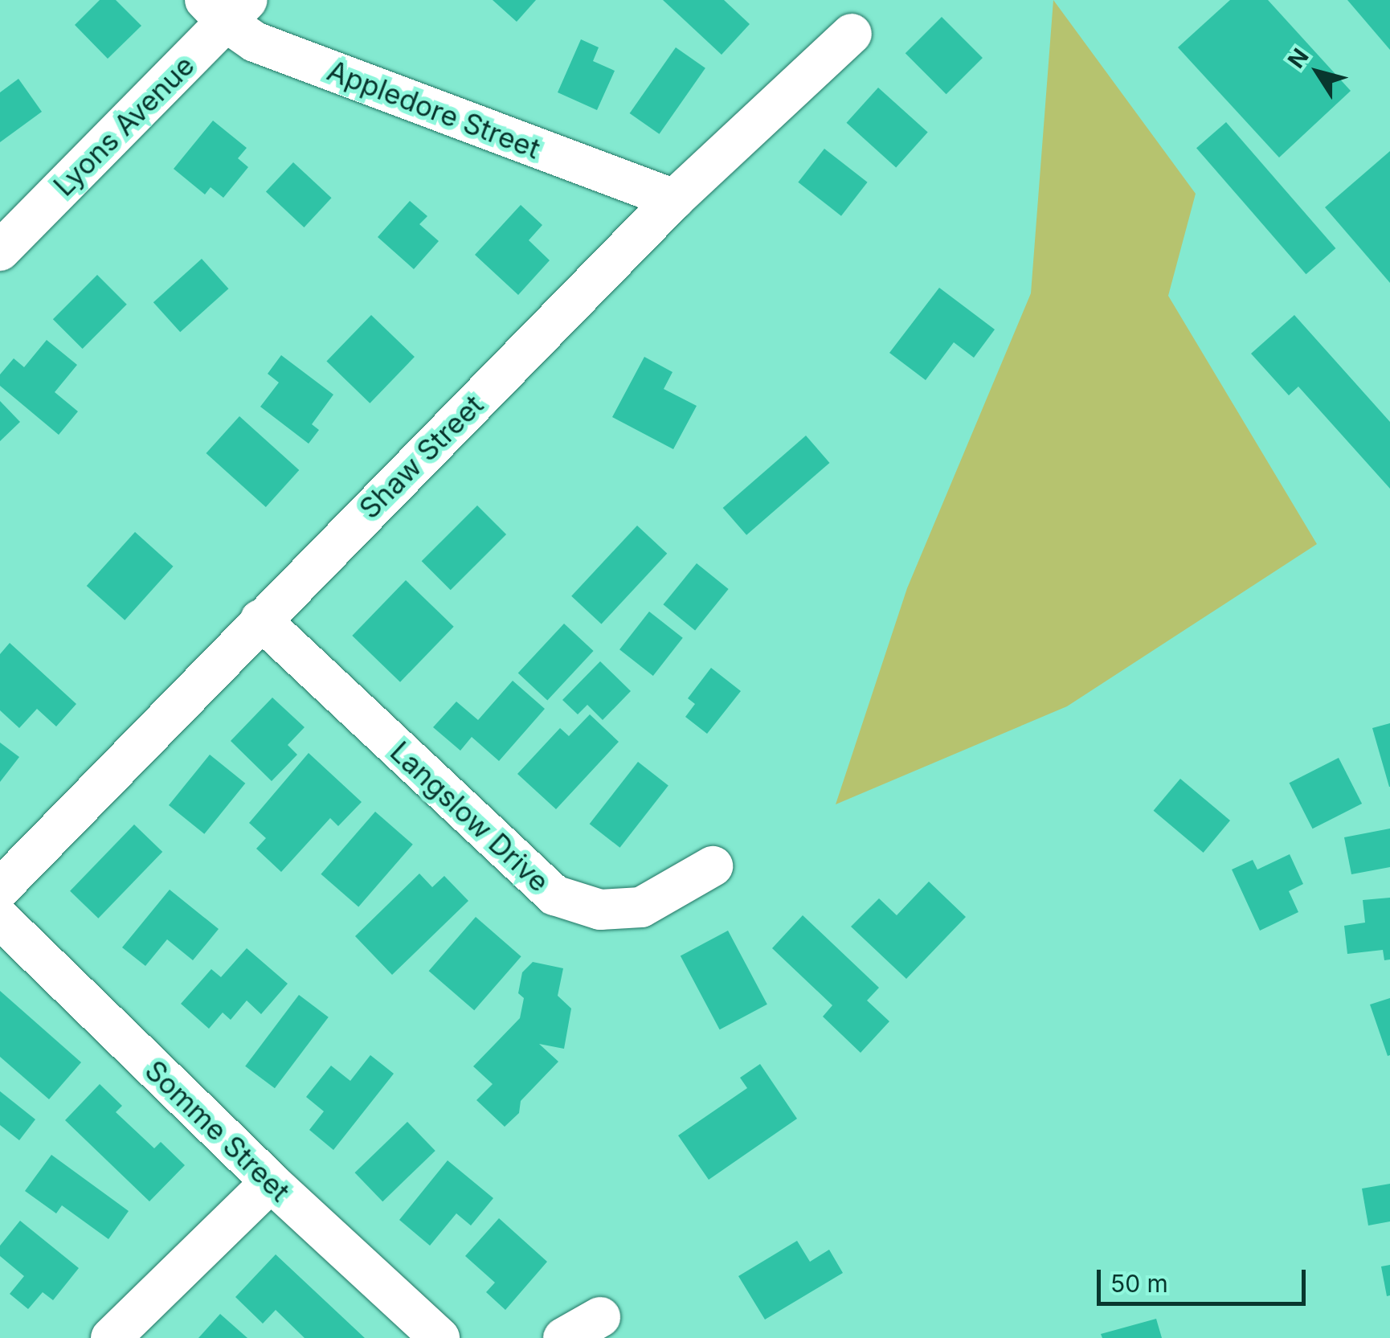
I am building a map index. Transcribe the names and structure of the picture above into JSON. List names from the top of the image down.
{
  "streets": {
    "street": [
      "Appledore Street",
      "Lyons Avenue",
      "Shaw Street",
      "Langslow Drive",
      "Somme Street"
    ]
  },
  "crossings": [
    ["Appledore Street", "Lyons Avenue"],
    ["Appledore Street", "Shaw Street"],
    ["Shaw Street", "Langslow Drive"]
  ],
  "scale_bar": "50 m",
  "north": "top left"
}
